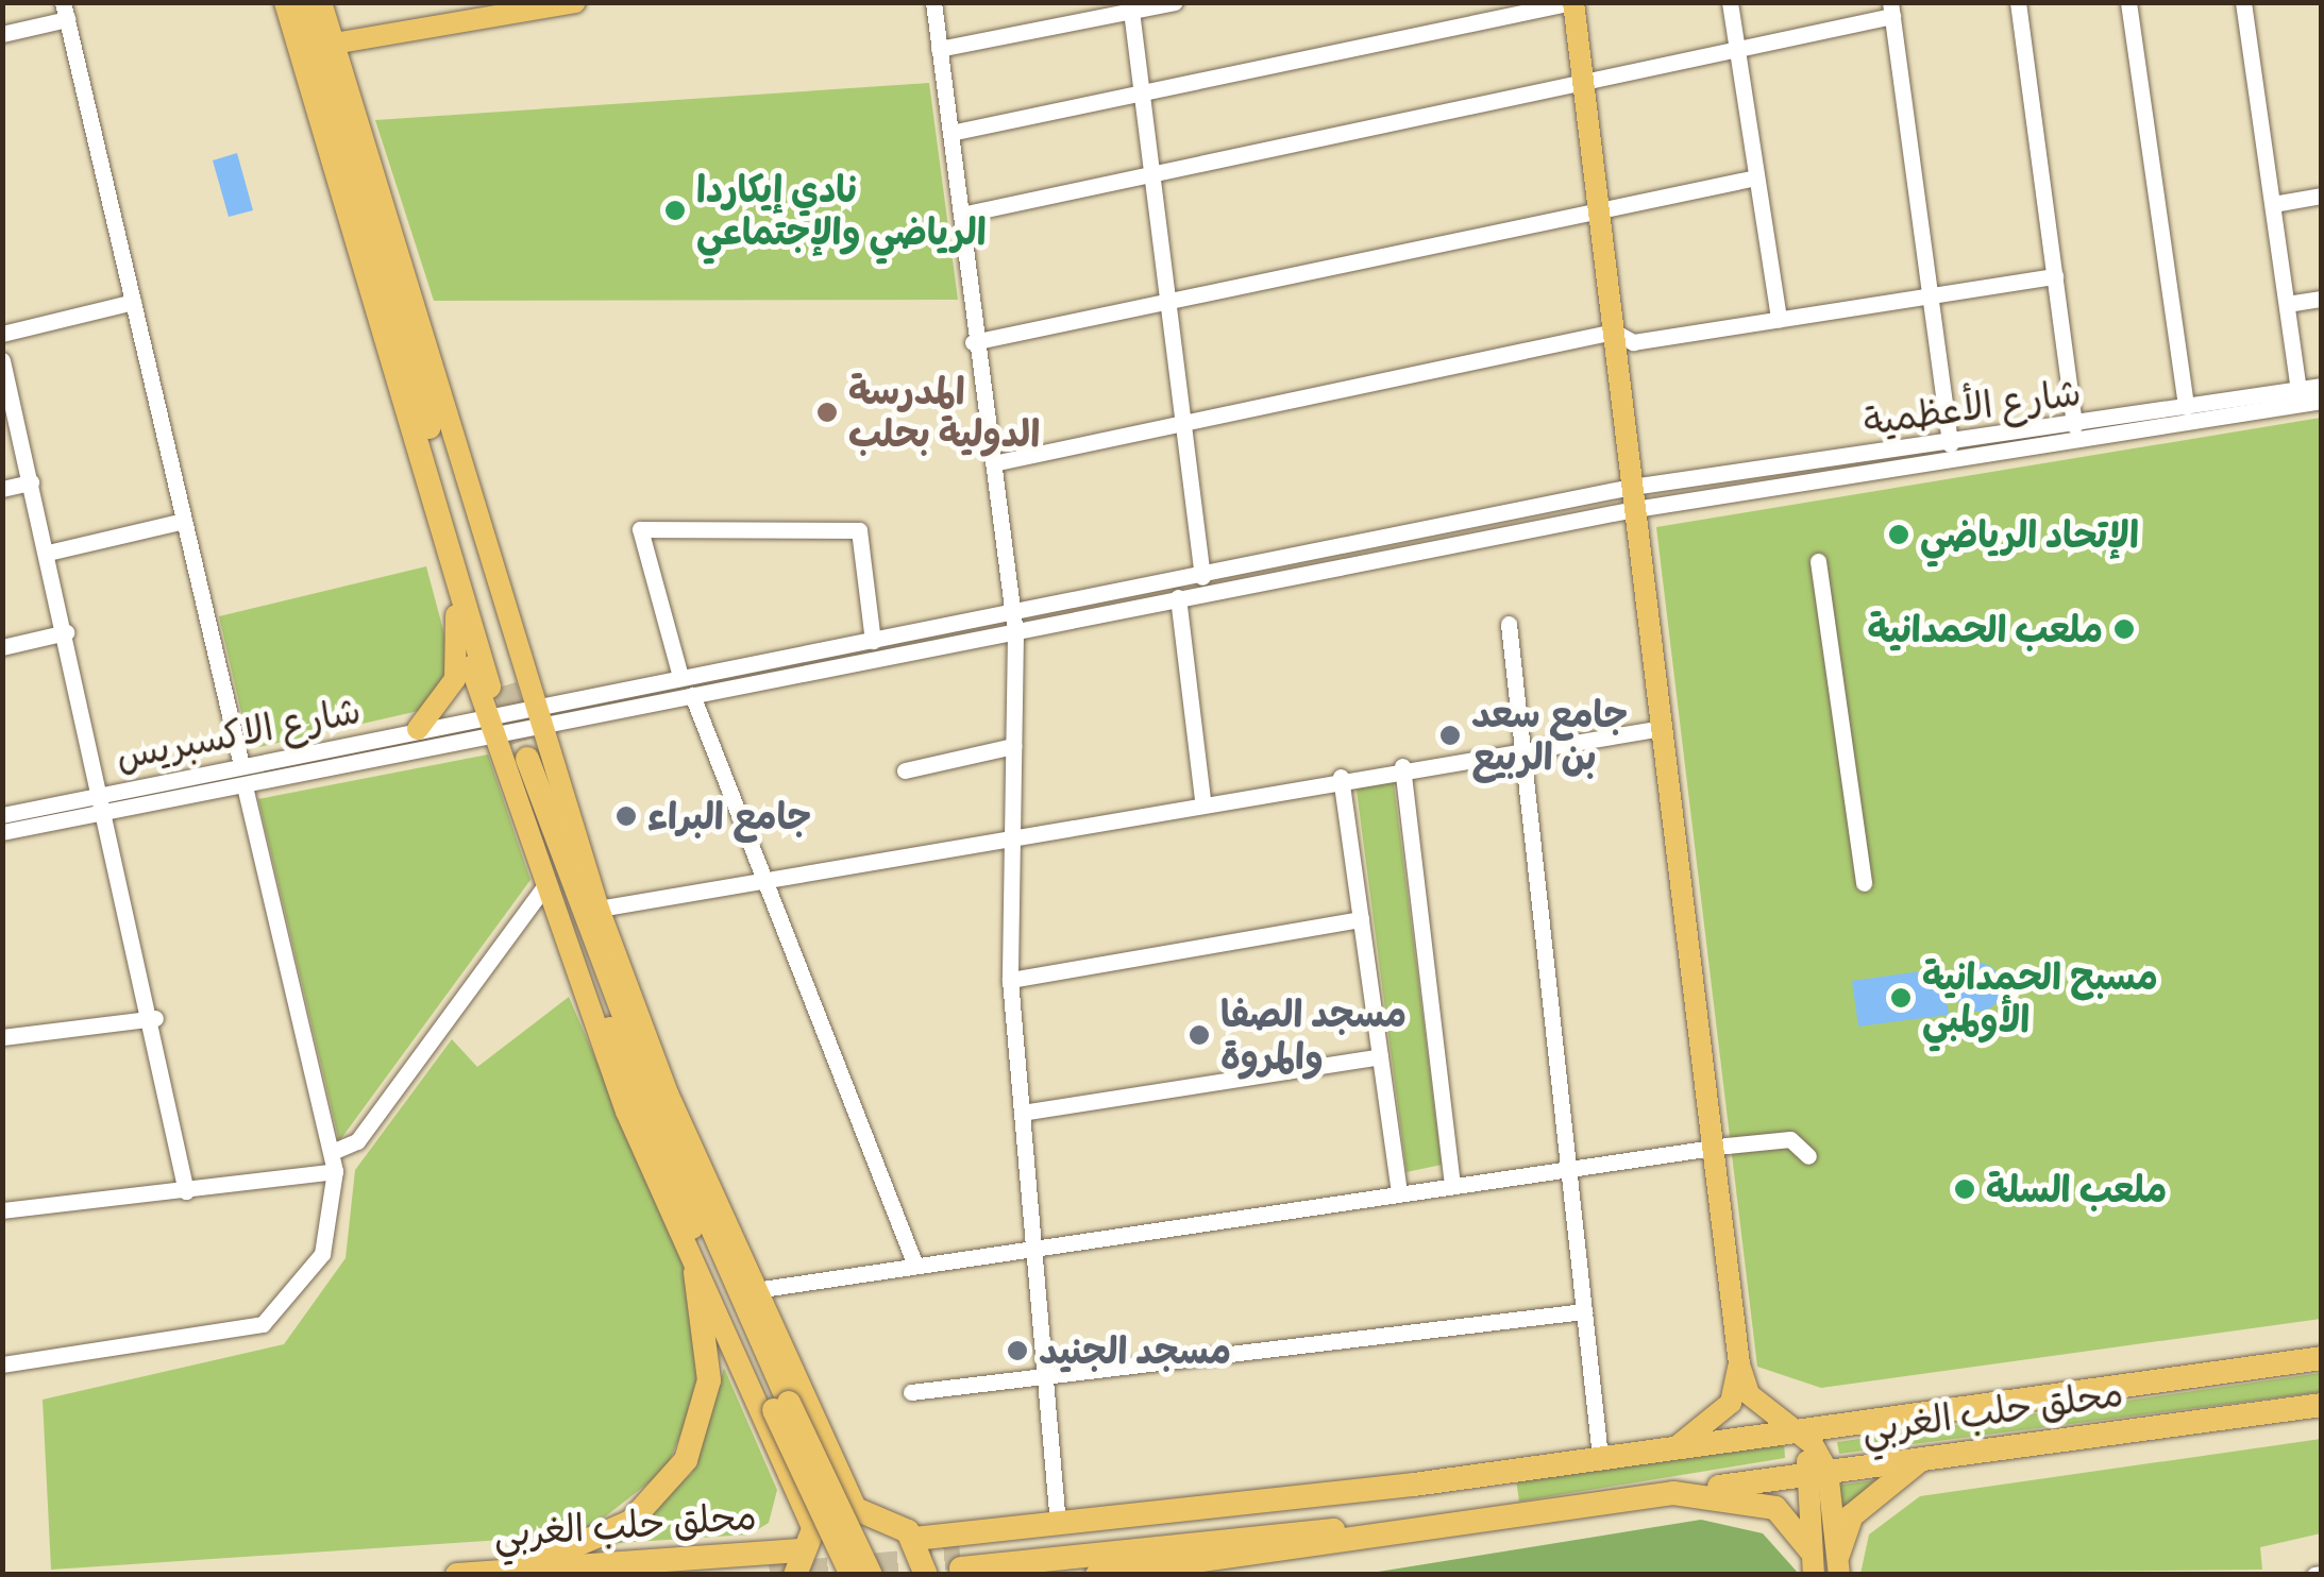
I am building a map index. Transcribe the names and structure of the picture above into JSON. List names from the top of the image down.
{
  "streets": {
    "highway": ["محلق حلب الغربي"],
    "street": ["شارع الأعظمية", "شارع الاكسبريس"]
  },
  "crossings": [
    ["شارع الأعظمية", "شارع الاكسبريس"]
  ],
  "places": [
    "نادي إيكاردا الرياضي والإجتماعي",
    "المدرسة الدولية بحلب",
    "الإتحاد الرياضي",
    "ملعب الحمدانية",
    "جامع سعد بن الربيع",
    "جامع البراء",
    "مسبح الحمدانية الأولمبي",
    "مسجد الصفا والمروة",
    "ملعب السلة",
    "مسجد الجنيد"
  ]
}
